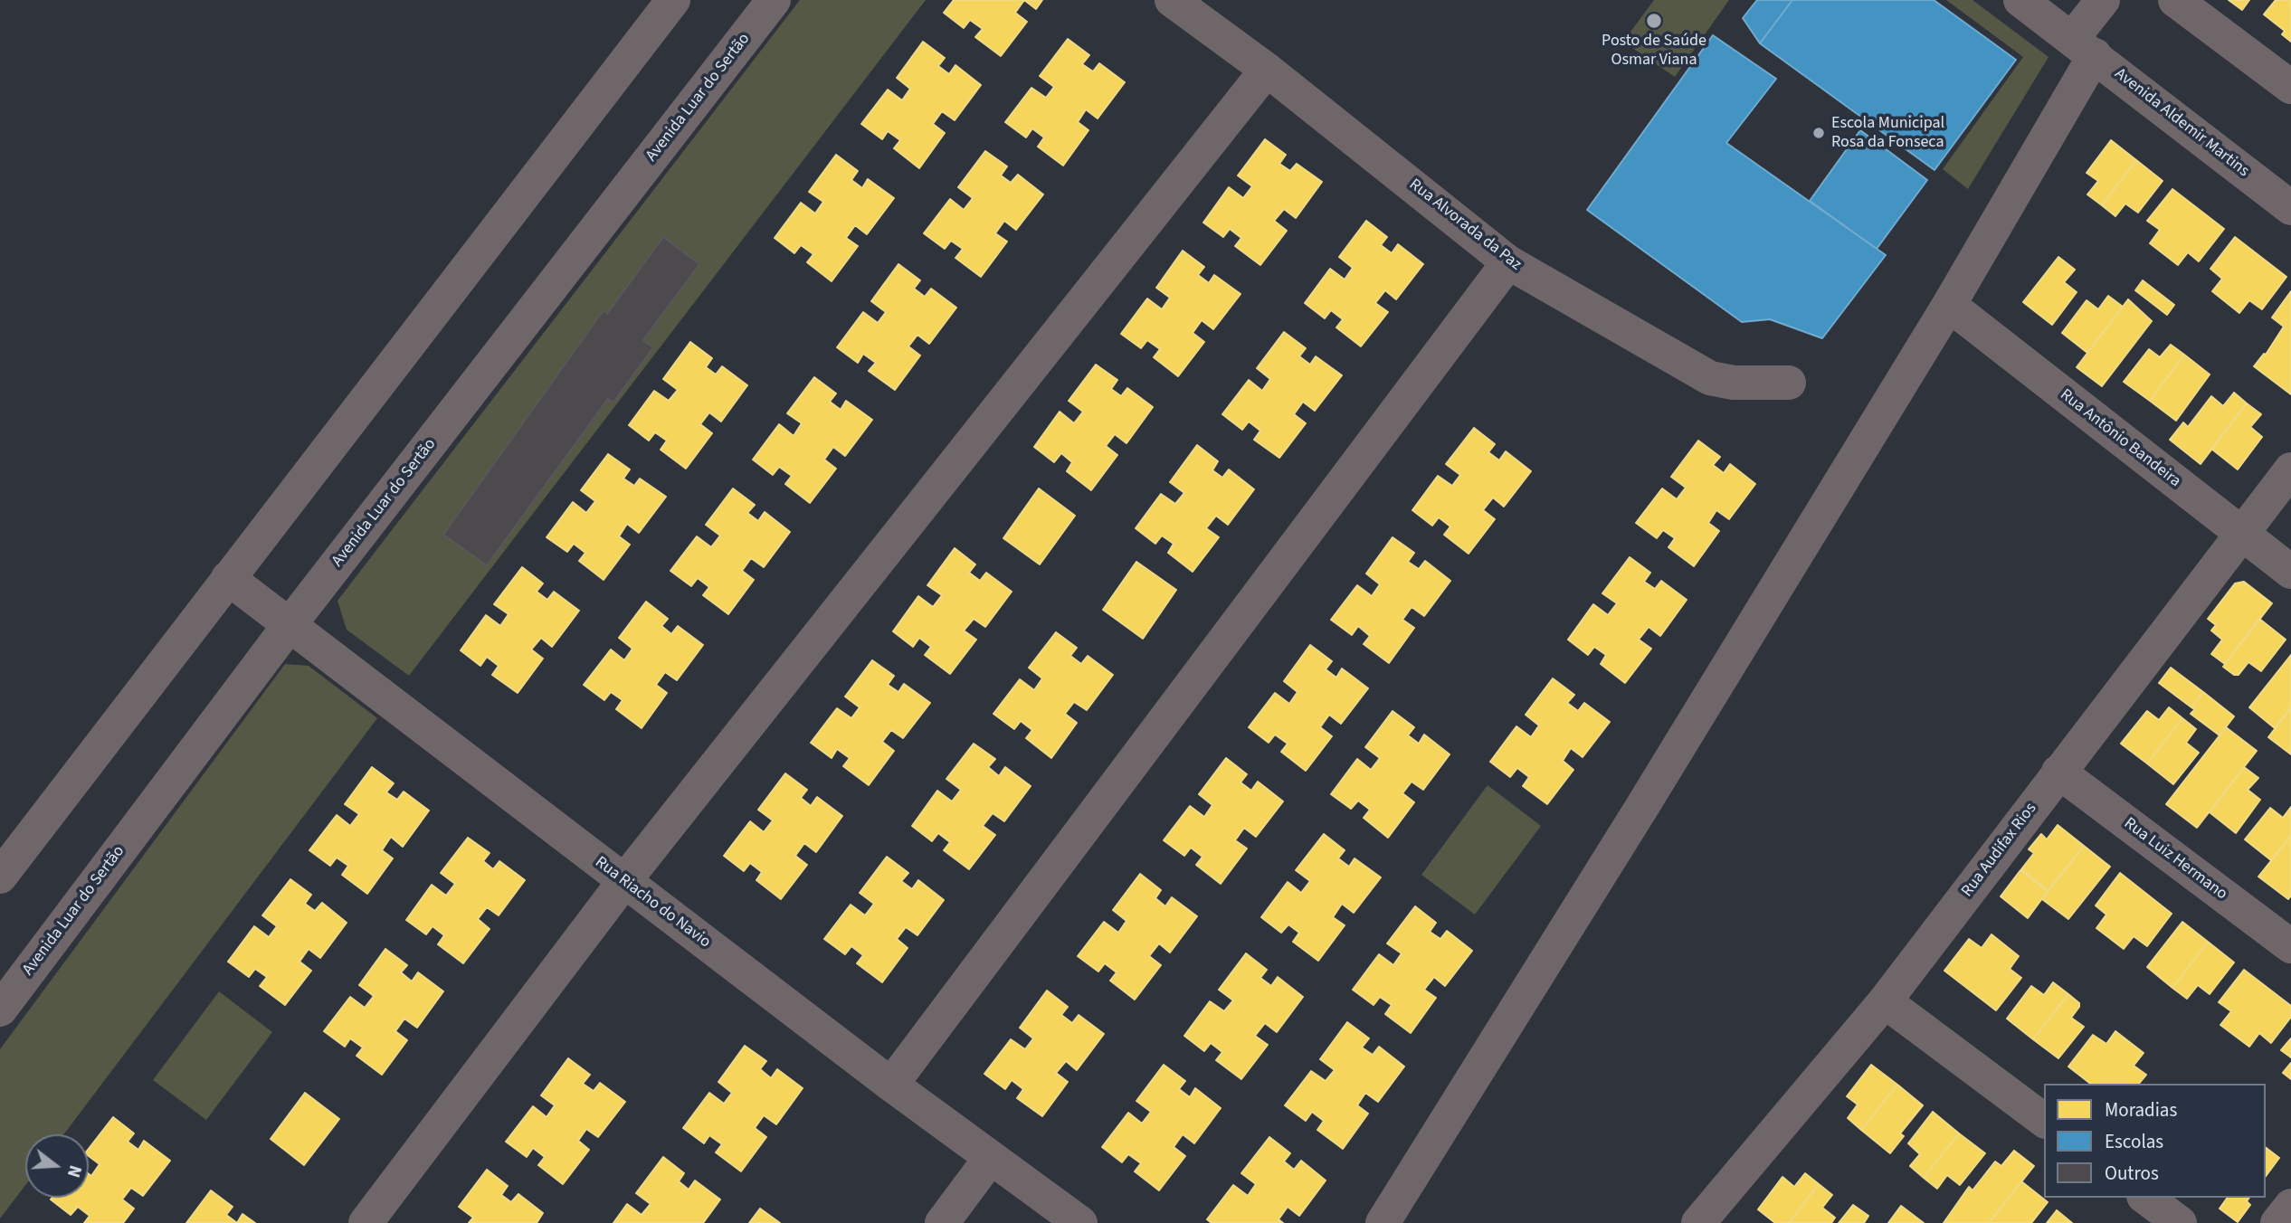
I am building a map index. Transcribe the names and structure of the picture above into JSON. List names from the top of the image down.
{
  "streets": {
    "street": [
      "Avenida Luar do Sertão",
      "Avenida Aldemir Martins",
      "Rua Alvorada da Paz",
      "Rua Antônio Bandeira",
      "Rua Audifax Rios",
      "Rua Luiz Hermano",
      "Rua Riacho do Navio"
    ]
  },
  "crossings": [
    ["Avenida Luar do Sertão", "Rua Riacho do Navio"],
    ["Rua Antônio Bandeira", "Rua Audifax Rios"],
    ["Rua Audifax Rios", "Rua Luiz Hermano"]
  ],
  "places": ["Posto de Saúde Osmar Viana", "Escola Municipal Rosa da Fonseca"],
  "legend": ["Moradias", "Escolas", "Outros"],
  "north": "right"
}
